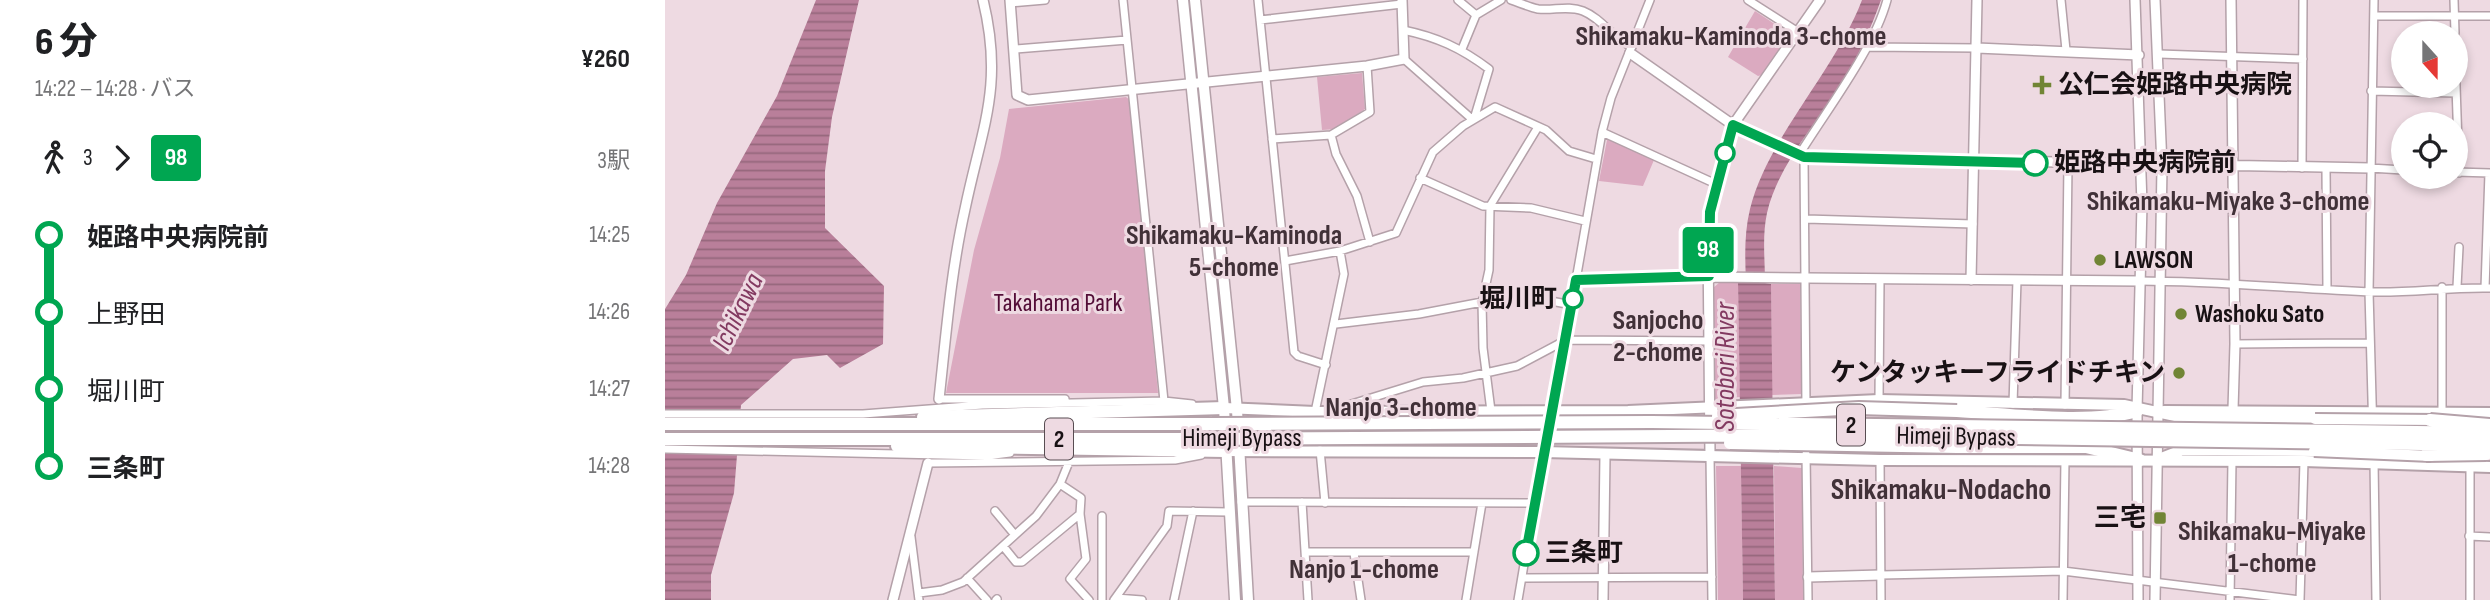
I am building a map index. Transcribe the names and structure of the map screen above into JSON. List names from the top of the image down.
{
  "streets": {
    "highway": ["2", "Himeji Bypass"]
  },
  "districts": [
    "Shikamaku-Kaminoda 3-chome",
    "Shikamaku-Miyake 3-chome",
    "Shikamaku-Kaminoda 5-chome",
    "Sanjocho 2-chome",
    "Nanjo 3-chome",
    "Shikamaku-Nodacho",
    "Shikamaku-Miyake 1-chome",
    "Nanjo 1-chome"
  ],
  "water": ["Ichikawa", "Sotobori River"],
  "parks": ["Takahama Park"],
  "places": {
    "health": ["公仁会姫路中央病院"],
    "other": [
      "姫路中央病院前",
      "LAWSON",
      "堀川町",
      "Washoku Sato",
      "ケンタッキーフライドチキン",
      "三条町"
    ],
    "transit": ["三宅"]
  },
  "lines": ["bus line 98"],
  "north": "bottom",
  "page": {
    "heading": ["6 分", "14:22 – 14:28 · バス", "¥260"],
    "on_map": "98",
    "legs": ["3", "98", "3駅"],
    "list": [
      {
        "name": "姫路中央病院前",
        "value": "14:25"
      },
      {
        "name": "上野田",
        "value": "14:26"
      },
      {
        "name": "堀川町",
        "value": "14:27"
      },
      {
        "name": "三条町",
        "value": "14:28"
      }
    ]
  }
}
